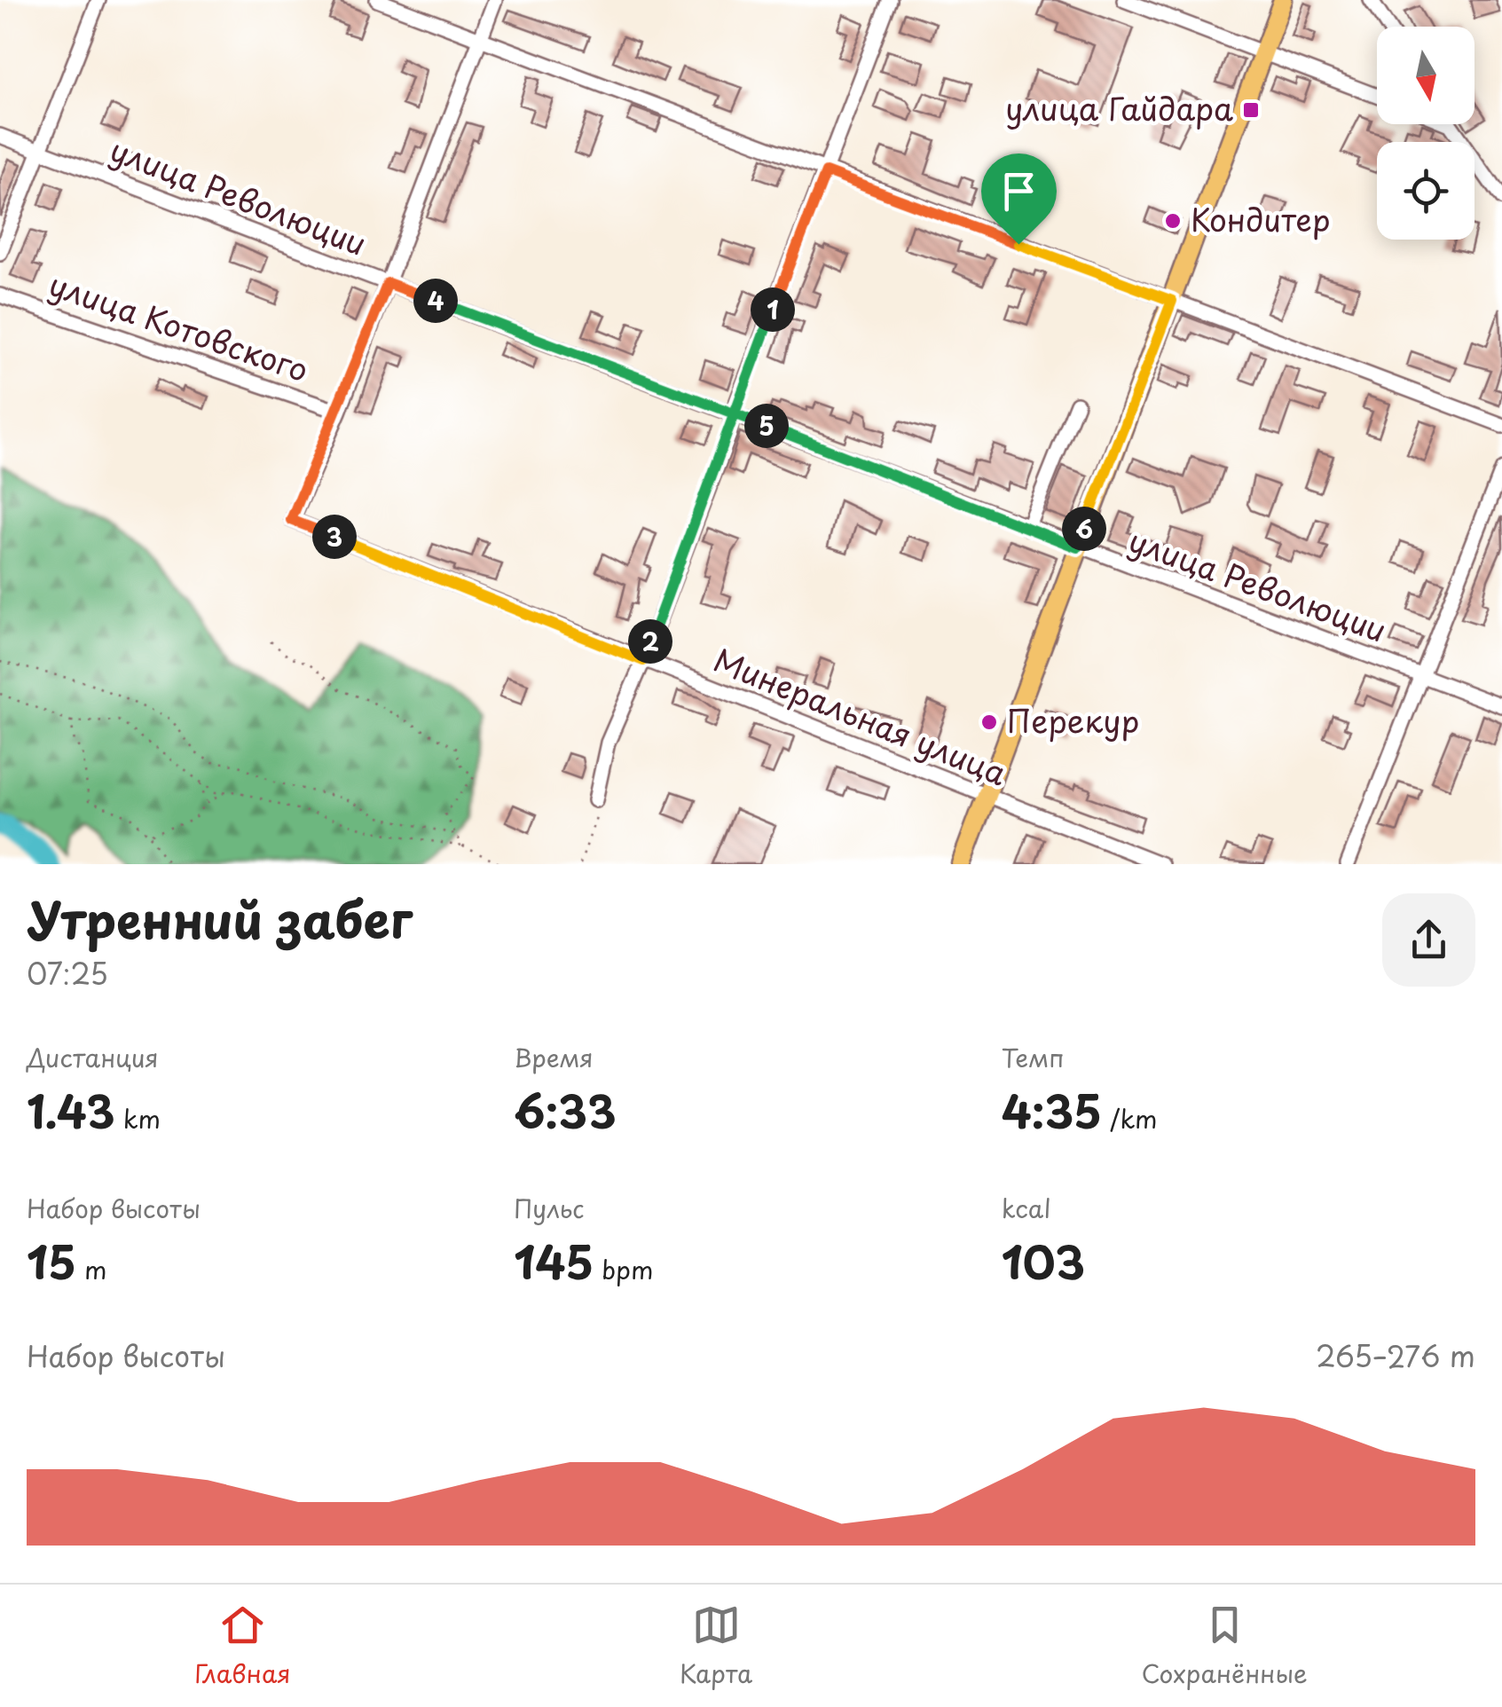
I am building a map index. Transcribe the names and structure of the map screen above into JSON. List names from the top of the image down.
{
  "streets": {
    "street": ["улица Революции", "улица Котовского", "Минеральная улица"]
  },
  "crossings": [
    ["улица Котовского", "Минеральная улица"]
  ],
  "places": {
    "transit": ["улица Гайдара"],
    "other": ["Кондитер", "Перекур"]
  },
  "north": "bottom",
  "page": {
    "pins": [
      "4",
      "1",
      "5",
      "6",
      "3",
      "2"
    ],
    "heading": ["Утренний забег", "07:25"],
    "stats": [
      ["Дистанция", "1.43 km"],
      ["Время", "6:33"],
      ["Темп", "4:35 /km"],
      ["Набор высоты", "15 m"],
      ["Пульс", "145 bpm"],
      ["kcal", "103"]
    ],
    "chart": ["Набор высоты", "265–276 m"],
    "tabs": ["Главная", "Карта", "Сохранённые"]
  }
}
